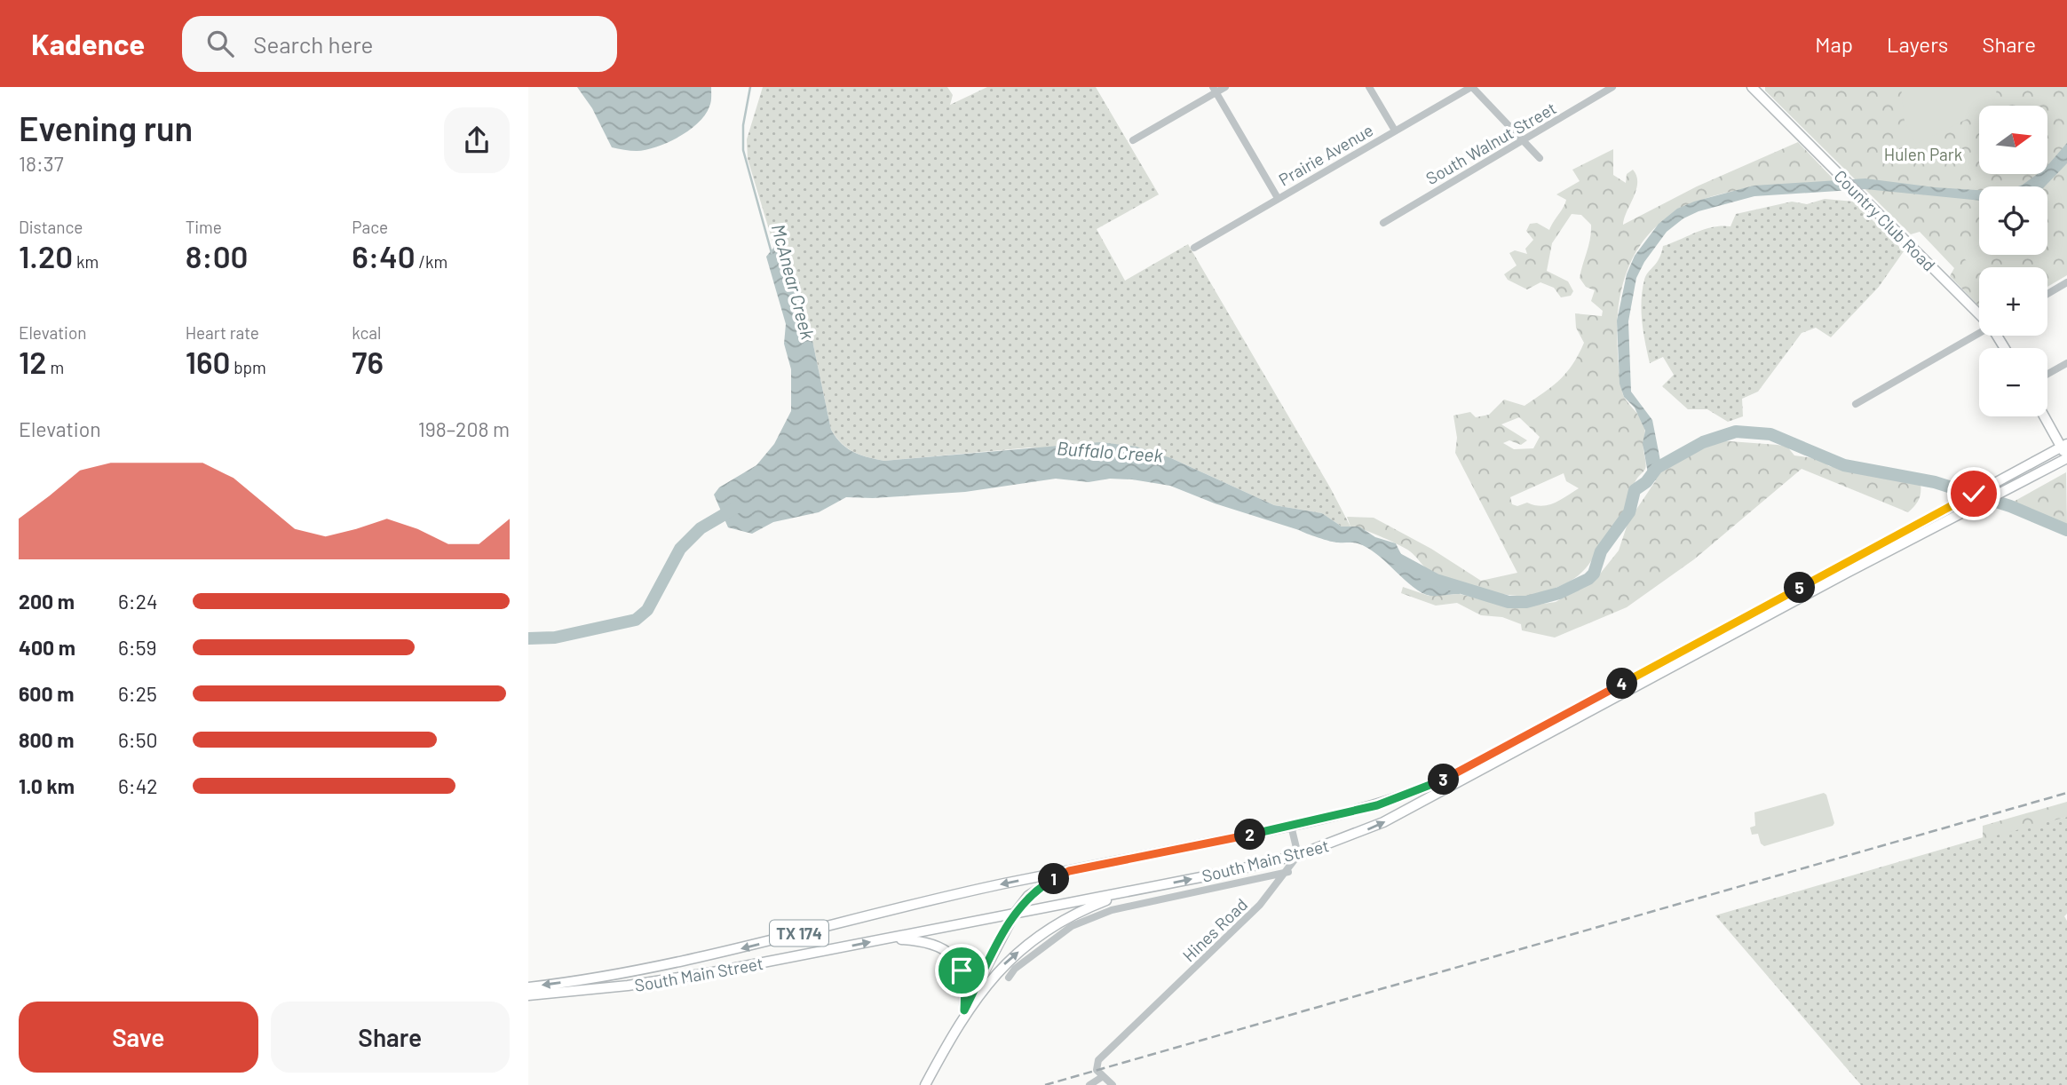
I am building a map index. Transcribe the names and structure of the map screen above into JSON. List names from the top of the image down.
{
  "streets": {
    "main road": ["Country Club Road", "South Main Street", "TX 174"],
    "street": ["South Walnut Street", "Prairie Avenue", "Hines Road"]
  },
  "crossings": [
    ["South Main Street", "Hines Road"]
  ],
  "water": ["McAnear Creek", "Buffalo Creek"],
  "parks": ["Hulen Park"],
  "north": "right",
  "page": {
    "header": "Kadence",
    "search": "Search here",
    "nav": ["Map", "Layers", "Share"],
    "heading": ["Evening run", "18:37"],
    "map_buttons": ["+", "−"],
    "stats": [
      ["Distance", "1.20 km"],
      ["Time", "8:00"],
      ["Pace", "6:40 /km"],
      ["Elevation", "12 m"],
      ["Heart rate", "160 bpm"],
      ["kcal", "76"]
    ],
    "chart": ["Elevation", "198–208 m"],
    "pins": [
      "5",
      "4",
      "3",
      "2",
      "1"
    ],
    "list": [
      {
        "name": "200 m",
        "note": "6:24"
      },
      {
        "name": "400 m",
        "note": "6:59"
      },
      {
        "name": "600 m",
        "note": "6:25"
      },
      {
        "name": "800 m",
        "note": "6:50"
      },
      {
        "name": "1.0 km",
        "note": "6:42"
      }
    ],
    "buttons": ["Save", "Share"]
  }
}
